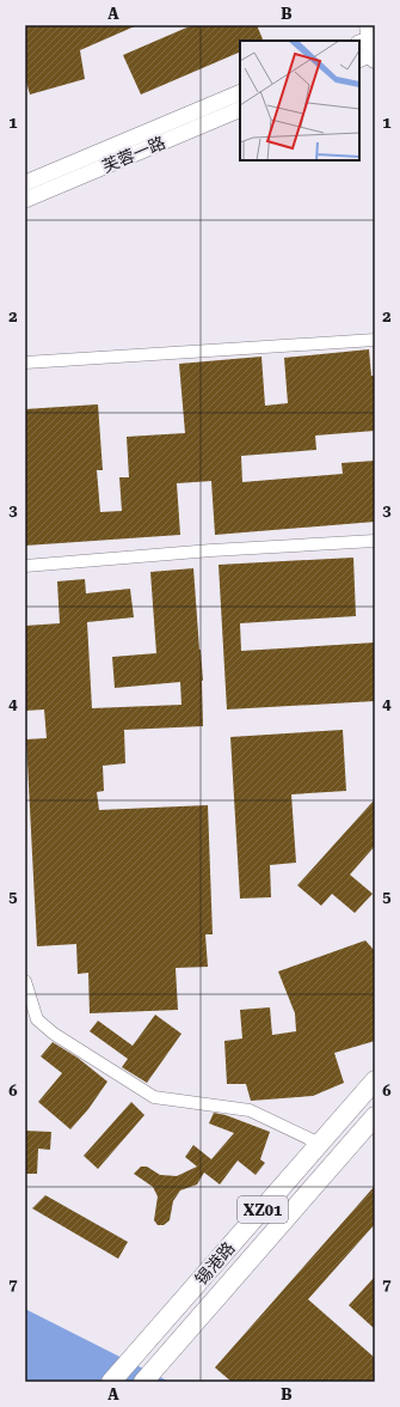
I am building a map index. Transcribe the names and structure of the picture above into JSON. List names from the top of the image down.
{
  "streets": {
    "main road": ["XZ01", "锡港路"],
    "street": ["芙蓉一路"]
  },
  "grid": {
    "columns": ["A", "B"],
    "rows": [
      "1",
      "2",
      "3",
      "4",
      "5",
      "6",
      "7"
    ]
  }
}
